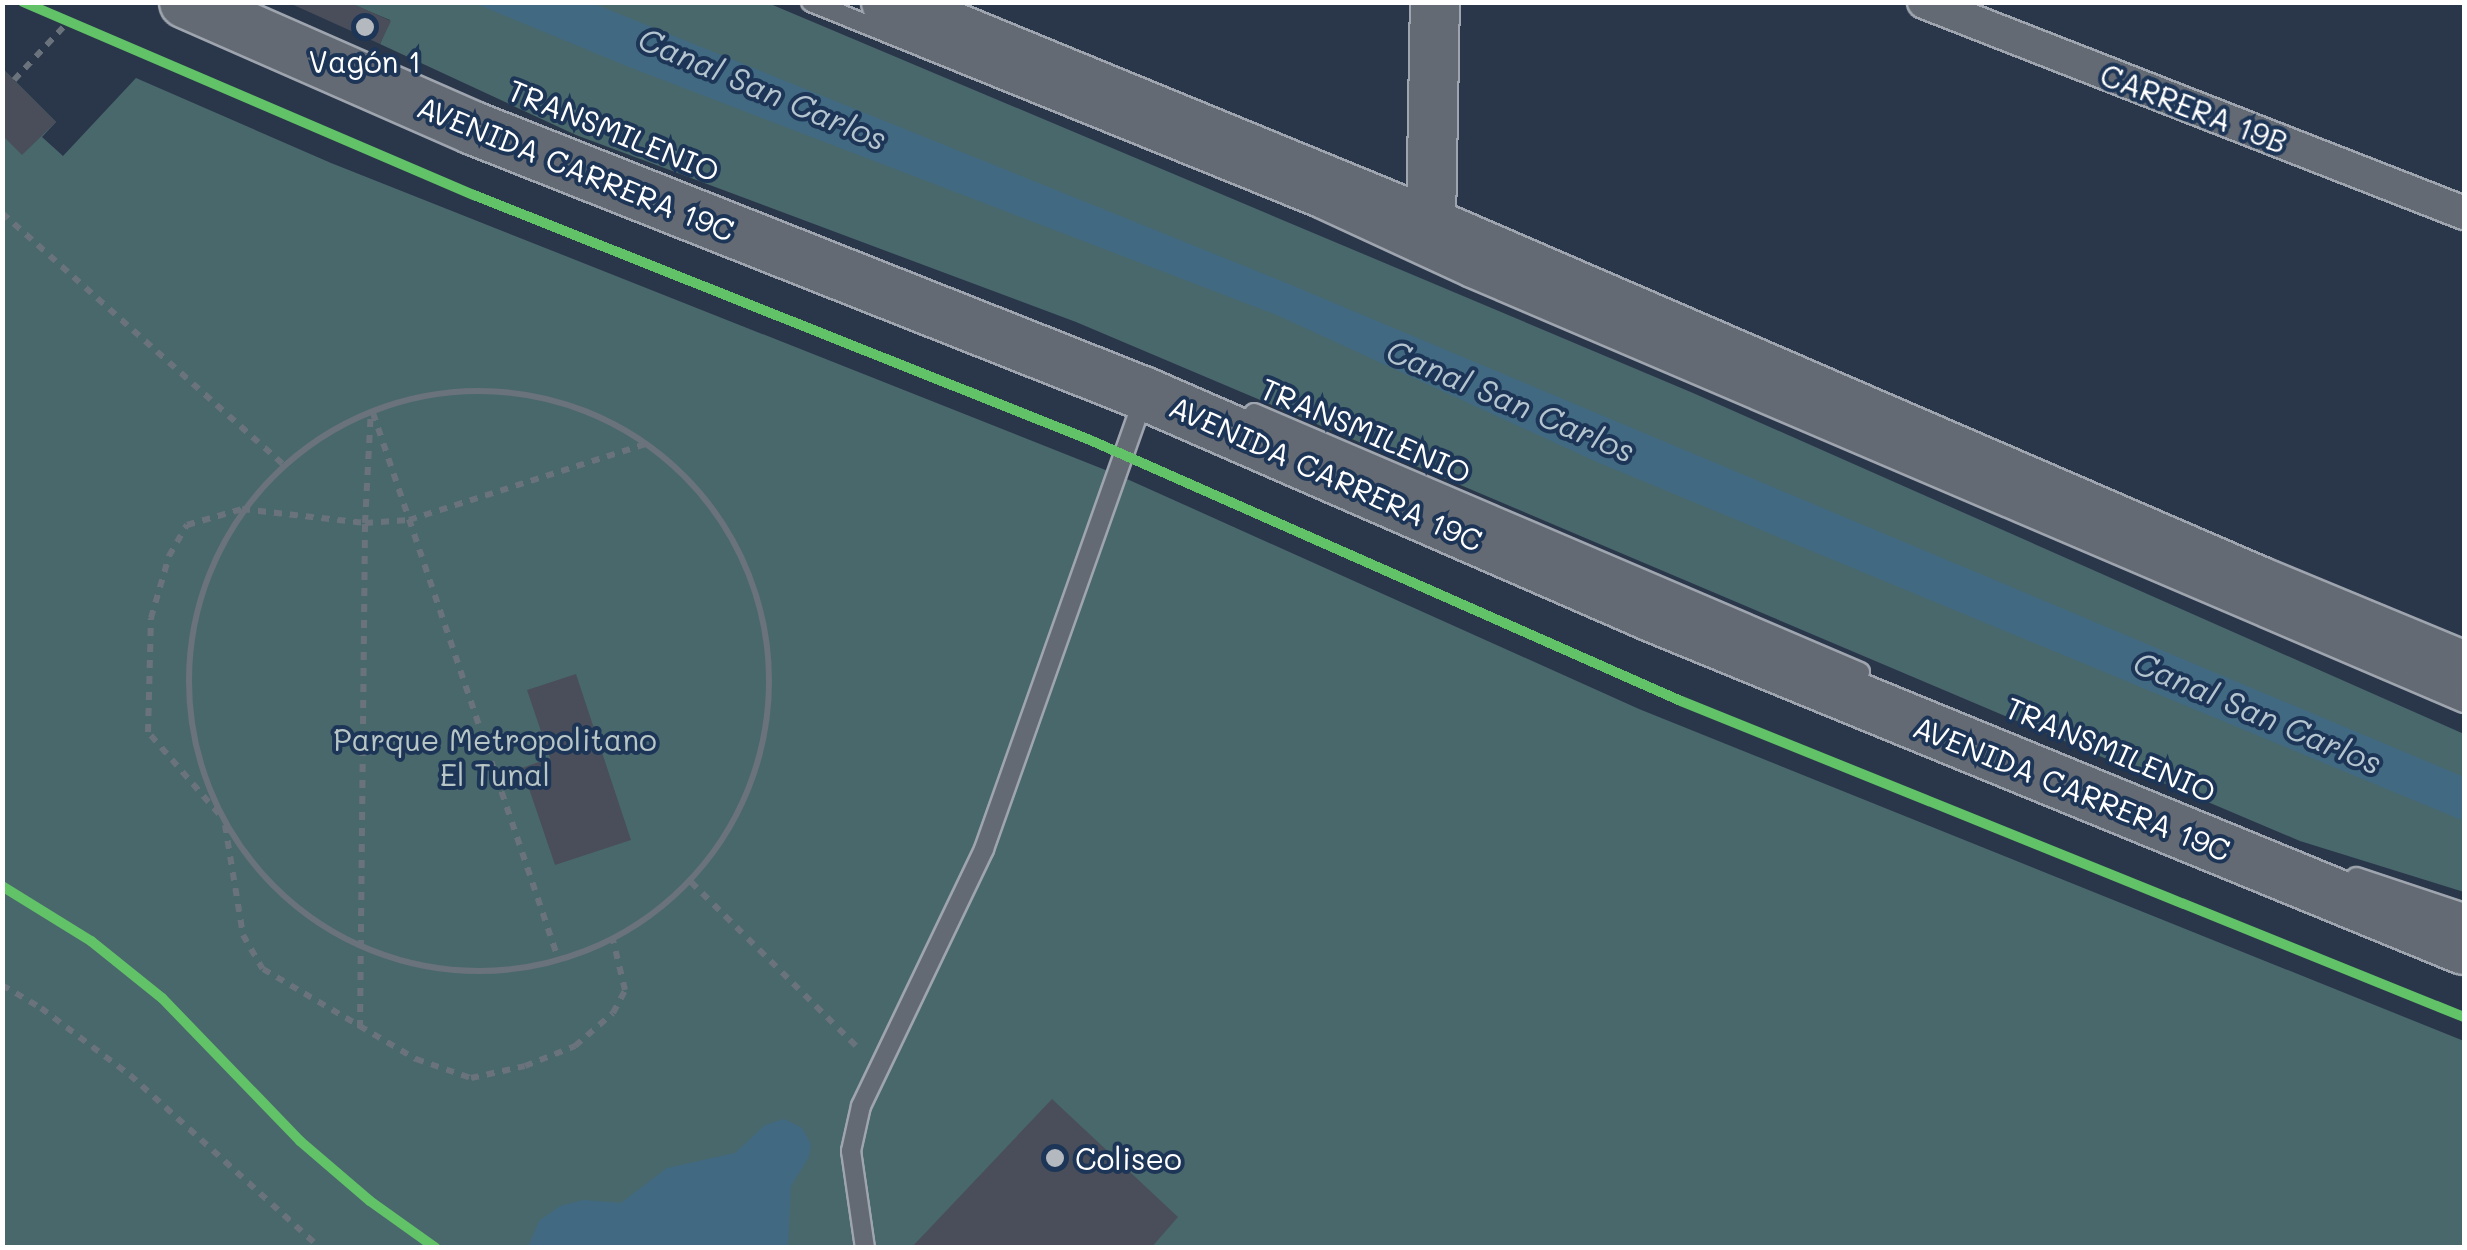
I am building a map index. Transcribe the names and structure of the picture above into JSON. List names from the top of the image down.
{
  "streets": {
    "main road": ["AVENIDA CARRERA 19C"],
    "street": ["CARRERA 19B"],
    "lane": ["TRANSMILENIO"]
  },
  "water": ["Canal San Carlos"],
  "parks": ["Parque Metropolitano El Tunal"],
  "places": ["Vagón 1", "Coliseo"]
}
